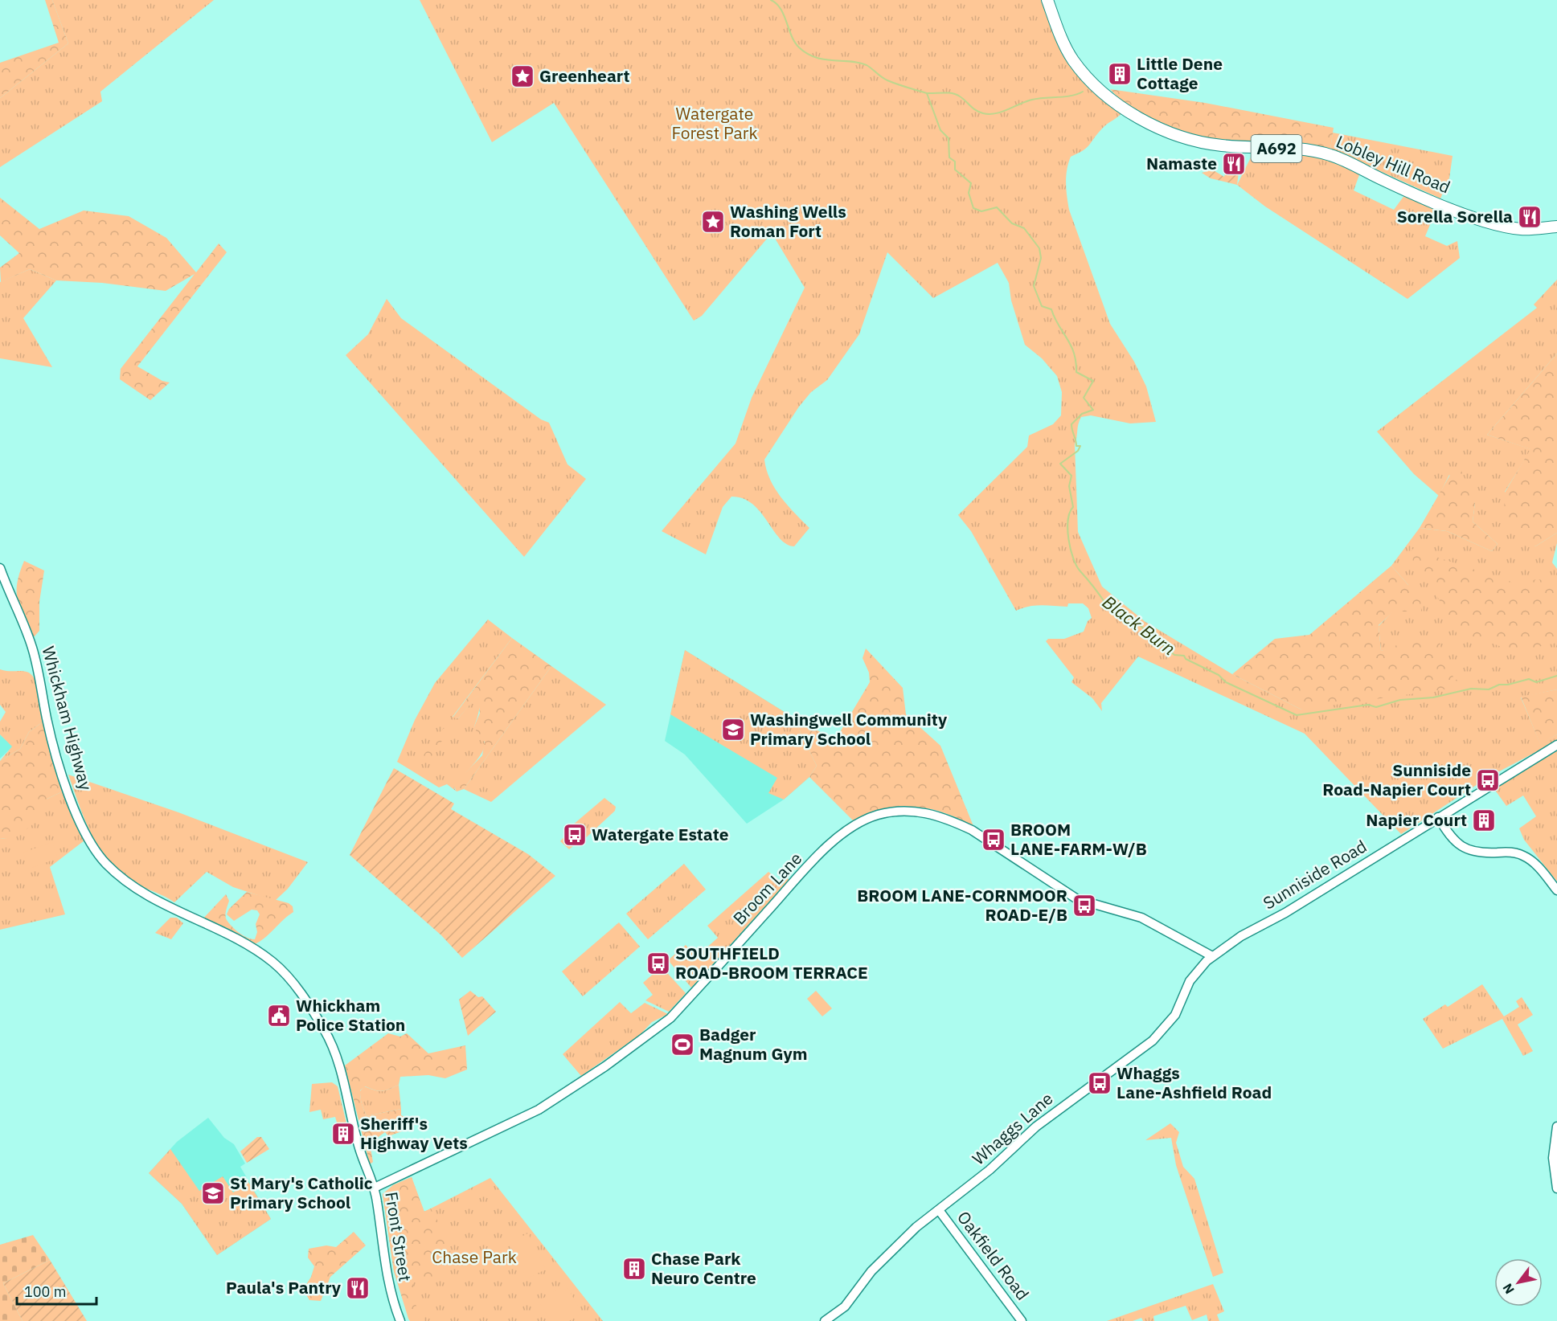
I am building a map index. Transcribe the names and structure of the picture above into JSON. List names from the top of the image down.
{
  "streets": {
    "highway": ["A692", "Lobley Hill Road"],
    "main road": [
      "Whickham Highway",
      "Sunniside Road",
      "Broom Lane",
      "Whaggs Lane",
      "Front Street",
      "Oakfield Road"
    ]
  },
  "crossings": [
    ["Whickham Highway", "Front Street"],
    ["Sunniside Road", "Broom Lane"],
    ["Sunniside Road", "Whaggs Lane"],
    ["Broom Lane", "Whaggs Lane"],
    ["Broom Lane", "Front Street"],
    ["Whaggs Lane", "Oakfield Road"]
  ],
  "water": ["Black Burn"],
  "parks": ["Watergate Forest Park", "Chase Park"],
  "places": {
    "building": [
      "Little Dene Cottage",
      "Napier Court",
      "Sheriff's Highway Vets",
      "Chase Park Neuro Centre"
    ],
    "place": ["Greenheart", "Washing Wells Roman Fort"],
    "restaurant": ["Namaste", "Sorella Sorella", "Paula's Pantry"],
    "school or university": ["Washingwell Community Primary School", "St Mary's Catholic Primary School"],
    "bus stop": [
      "Sunniside Road-Napier Court",
      "Watergate Estate",
      "BROOM LANE-FARM-W/B",
      "BROOM LANE-CORNMOOR ROAD-E/B",
      "SOUTHFIELD ROAD-BROOM TERRACE",
      "Whaggs Lane-Ashfield Road"
    ],
    "public building": ["Whickham Police Station"],
    "sports": ["Badger Magnum Gym"]
  },
  "scale_bar": "100 m",
  "north": "bottom left"
}
